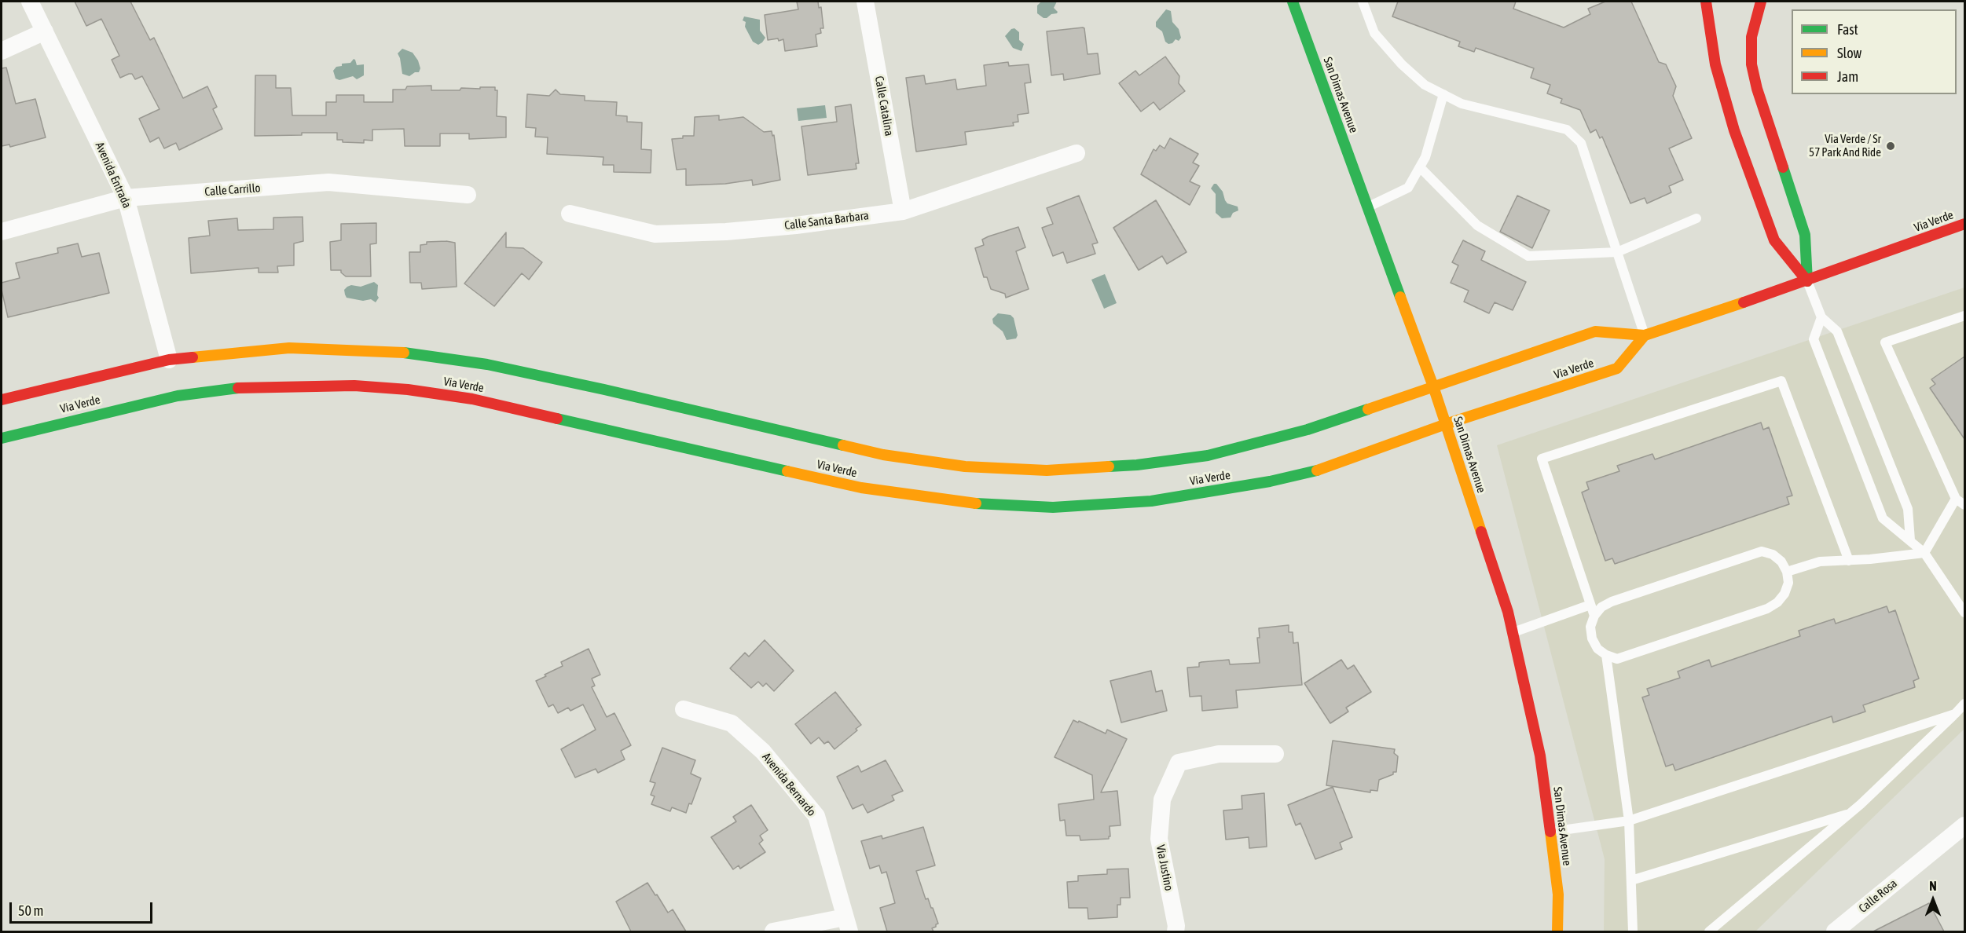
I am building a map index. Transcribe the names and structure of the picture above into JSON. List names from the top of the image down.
{
  "streets": {
    "main road": ["San Dimas Avenue", "Via Verde"],
    "street": [
      "Calle Catalina",
      "Avenida Entrada",
      "Calle Carrillo",
      "Calle Santa Barbara",
      "Avenida Bernardo",
      "Via Justino",
      "Calle Rosa"
    ]
  },
  "crossings": [
    ["San Dimas Avenue", "Via Verde"],
    ["Calle Catalina", "Calle Santa Barbara"],
    ["Avenida Entrada", "Calle Carrillo"],
    ["Avenida Entrada", "Via Verde"]
  ],
  "places": ["Via Verde / Sr 57 Park And Ride"],
  "legend": ["Fast", "Slow", "Jam"],
  "scale_bar": "50 m",
  "north": "top"
}
